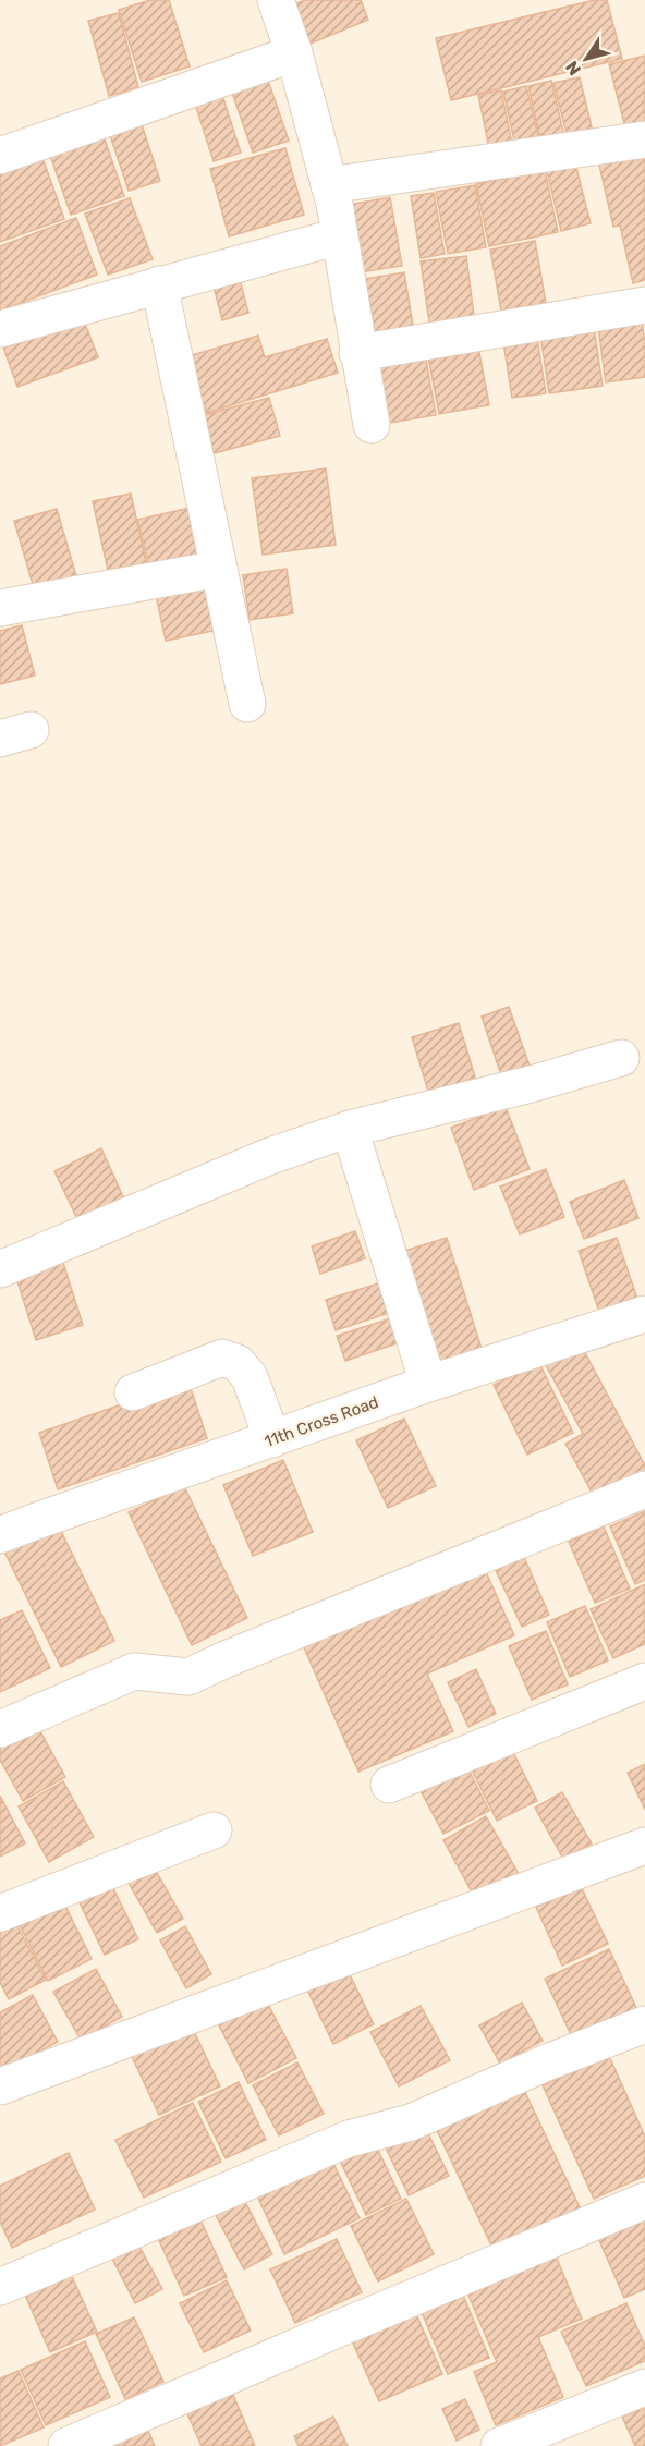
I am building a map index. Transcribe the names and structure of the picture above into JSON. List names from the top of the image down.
{
  "streets": {
    "street": ["11th Cross Road"]
  },
  "north": "bottom left"
}
